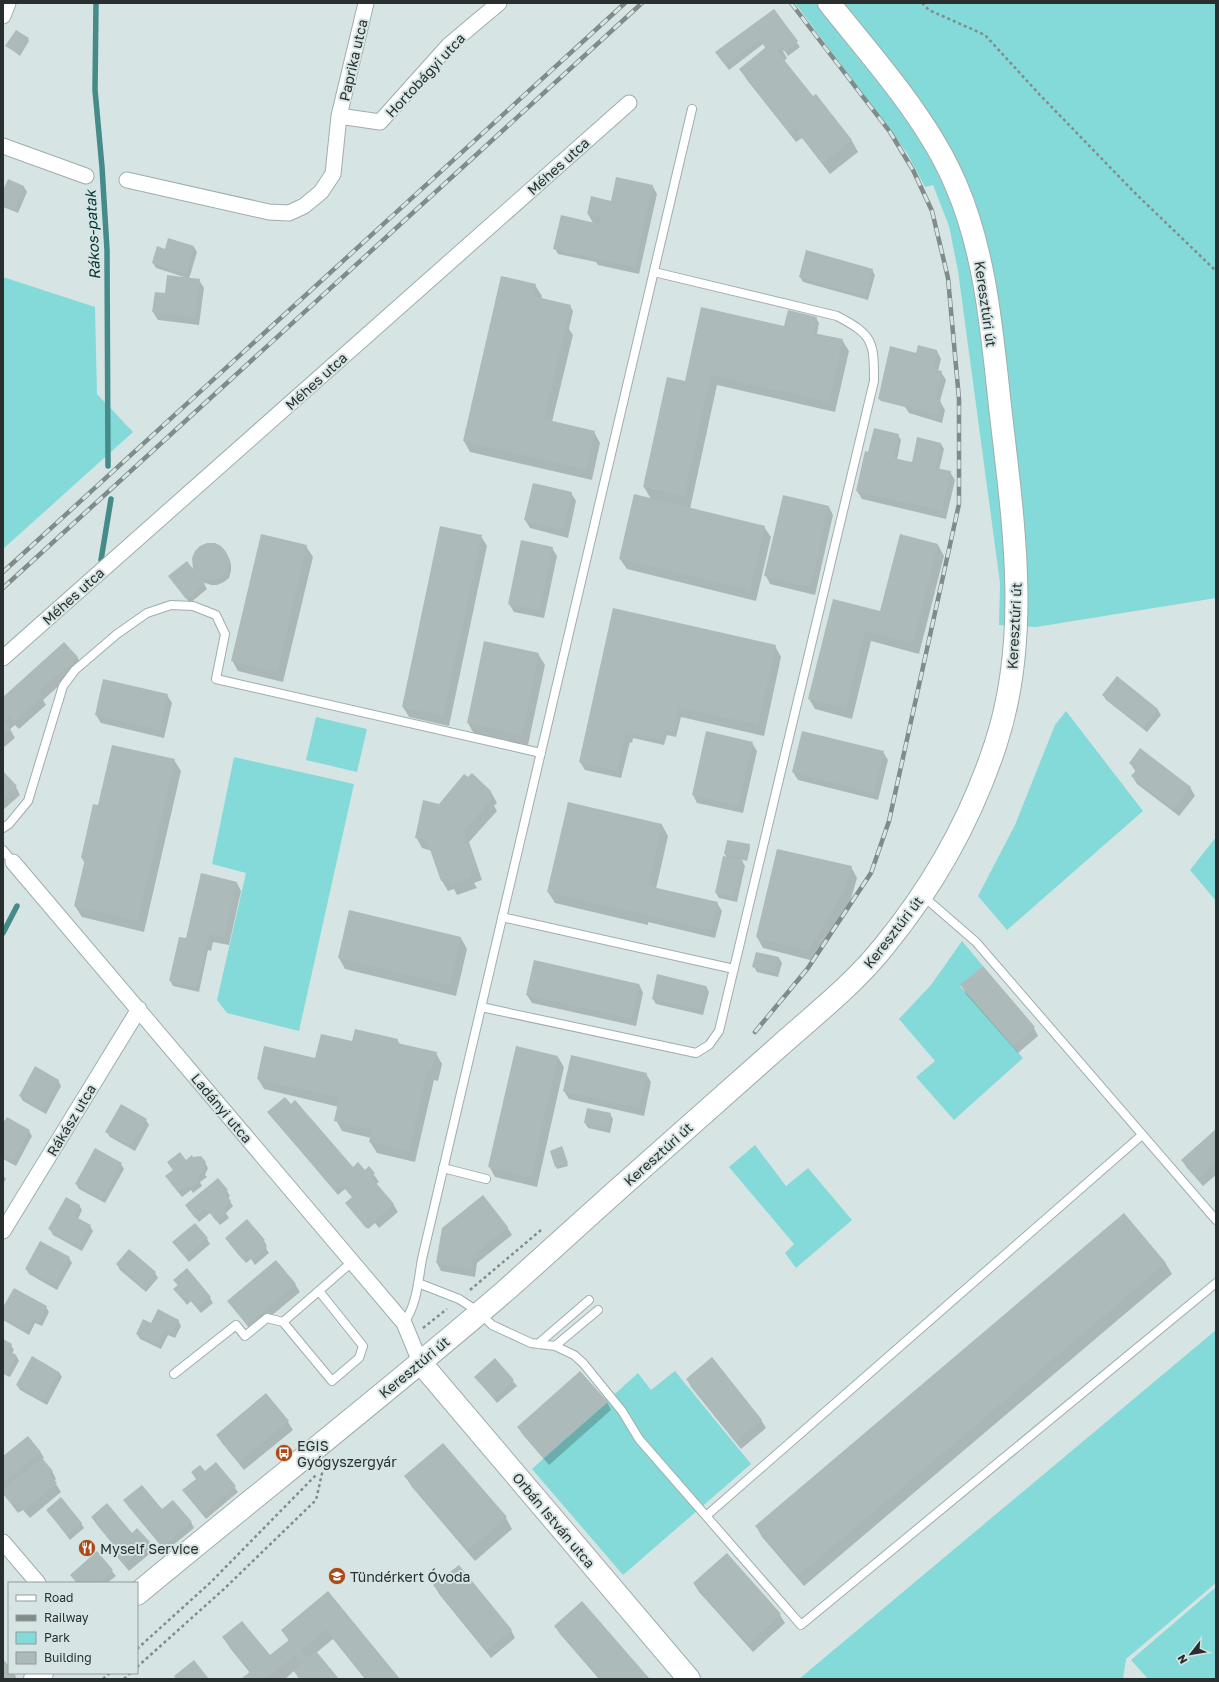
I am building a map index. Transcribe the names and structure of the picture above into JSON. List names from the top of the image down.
{
  "streets": {
    "main road": ["Keresztúri út", "Orbán István utca"],
    "street": [
      "Paprika utca",
      "Hortobágyi utca",
      "Méhes utca",
      "Ladányi utca",
      "Rákász utca"
    ]
  },
  "crossings": [
    ["Paprika utca", "Hortobágyi utca"],
    ["Keresztúri út", "Ladányi utca"],
    ["Keresztúri út", "Orbán István utca"],
    ["Ladányi utca", "Rákász utca"],
    ["Ladányi utca", "Orbán István utca"]
  ],
  "water": ["Rákos-patak"],
  "places": {
    "bus stop": ["EGIS Gyógyszergyár"],
    "restaurant": ["Myself Service"],
    "school or university": ["Tündérkert Óvoda"]
  },
  "legend": [
    "Road",
    "Railway",
    "Park",
    "Building"
  ],
  "north": "bottom left"
}
